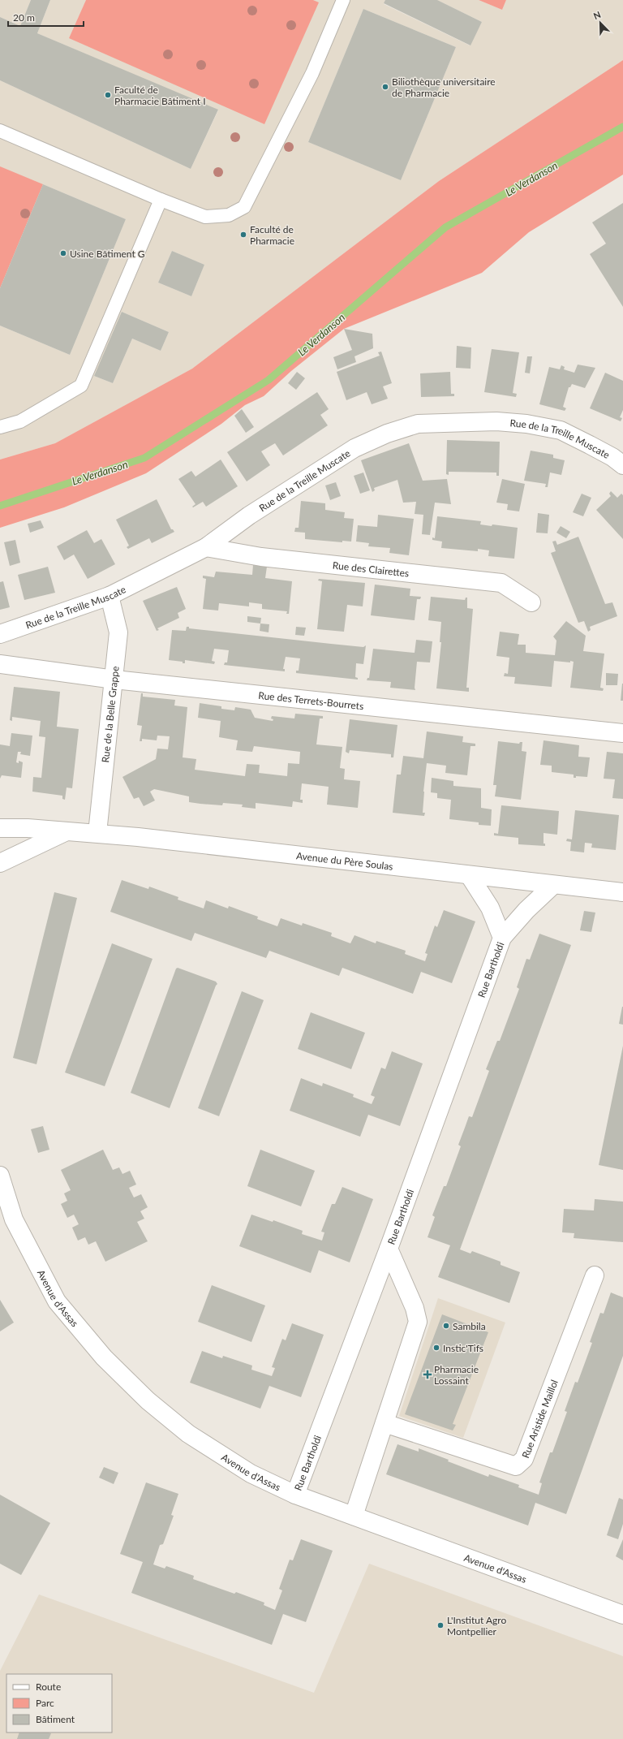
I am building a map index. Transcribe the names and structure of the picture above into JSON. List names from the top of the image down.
{
  "streets": {
    "street": [
      "Rue de la Treille Muscate",
      "Rue des Clairettes",
      "Rue des Terrets-Bourrets",
      "Rue de la Belle Grappe",
      "Avenue du Père Soulas",
      "Rue Bartholdi",
      "Avenue d'Assas",
      "Rue Aristide Maillol"
    ]
  },
  "crossings": [
    ["Rue de la Treille Muscate", "Rue des Clairettes"],
    ["Rue de la Treille Muscate", "Rue de la Belle Grappe"],
    ["Rue des Terrets-Bourrets", "Rue de la Belle Grappe"],
    ["Rue de la Belle Grappe", "Avenue du Père Soulas"],
    ["Avenue du Père Soulas", "Rue Bartholdi"],
    ["Rue Bartholdi", "Avenue d'Assas"]
  ],
  "water": ["Le Verdanson"],
  "places": {
    "other": [
      "Biliothèque universitaire de Pharmacie",
      "Faculté de Pharmacie Bâtiment I",
      "Faculté de Pharmacie",
      "Usine Bâtiment G",
      "Sambila",
      "Instic'Tifs",
      "L'Institut Agro Montpellier"
    ],
    "health": ["Pharmacie Lossaint"]
  },
  "legend": ["Route", "Parc", "Bâtiment"],
  "scale_bar": "20 m",
  "north": "top left"
}
